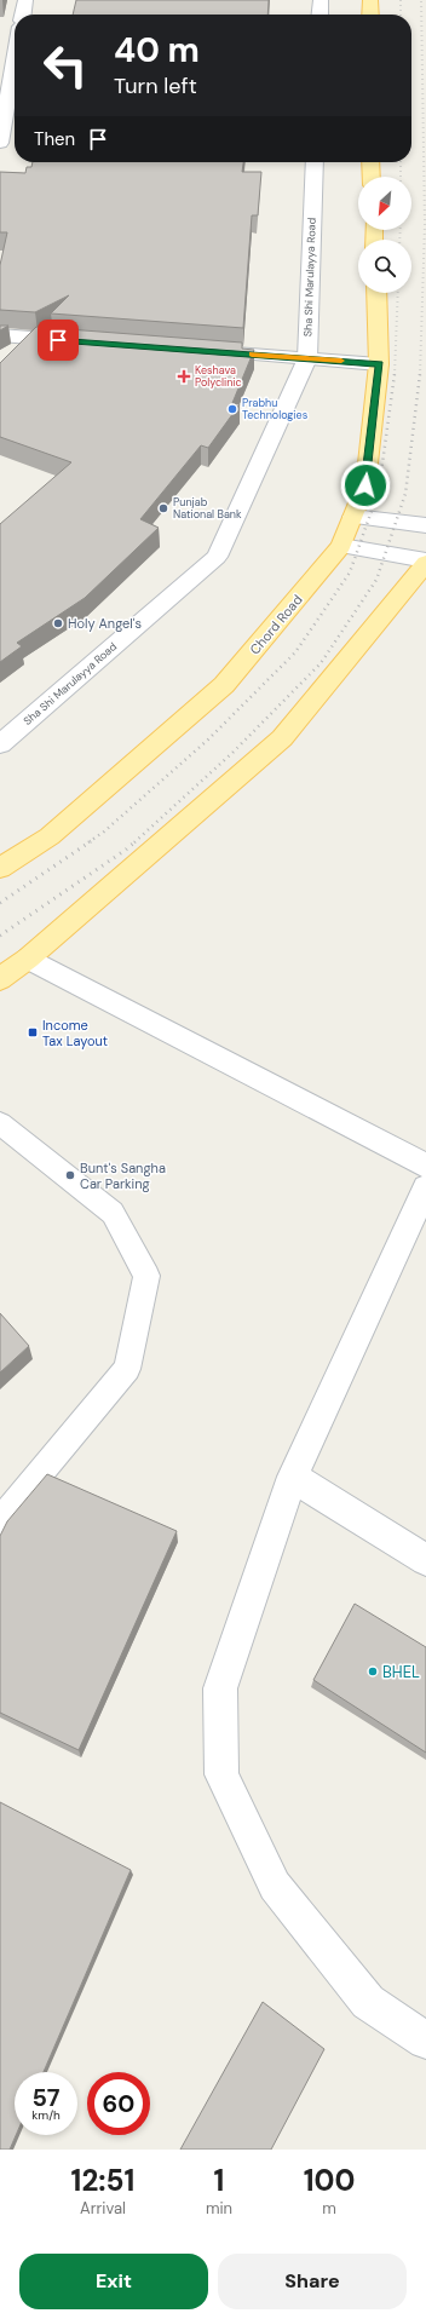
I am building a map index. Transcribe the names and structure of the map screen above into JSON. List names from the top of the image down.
{
  "streets": {
    "main road": ["Chord Road"],
    "street": ["Sha Shi Marulayya Road"]
  },
  "places": {
    "health": ["Keshava Polyclinic"],
    "other": [
      "Prabhu Technologies",
      "Punjab National Bank",
      "Holy Angel's",
      "Bunt's Sangha Car Parking",
      "BHEL"
    ],
    "transit": ["Income Tax Layout"]
  },
  "north": "bottom left",
  "page": {
    "turn": ["40 m", "Turn left"],
    "then": "Then",
    "speed": "57 km/h",
    "limit": "60",
    "eta": [
      "12:51",
      "Arrival",
      "1",
      "min",
      "100",
      "m"
    ],
    "buttons": ["Exit", "Share"]
  }
}
